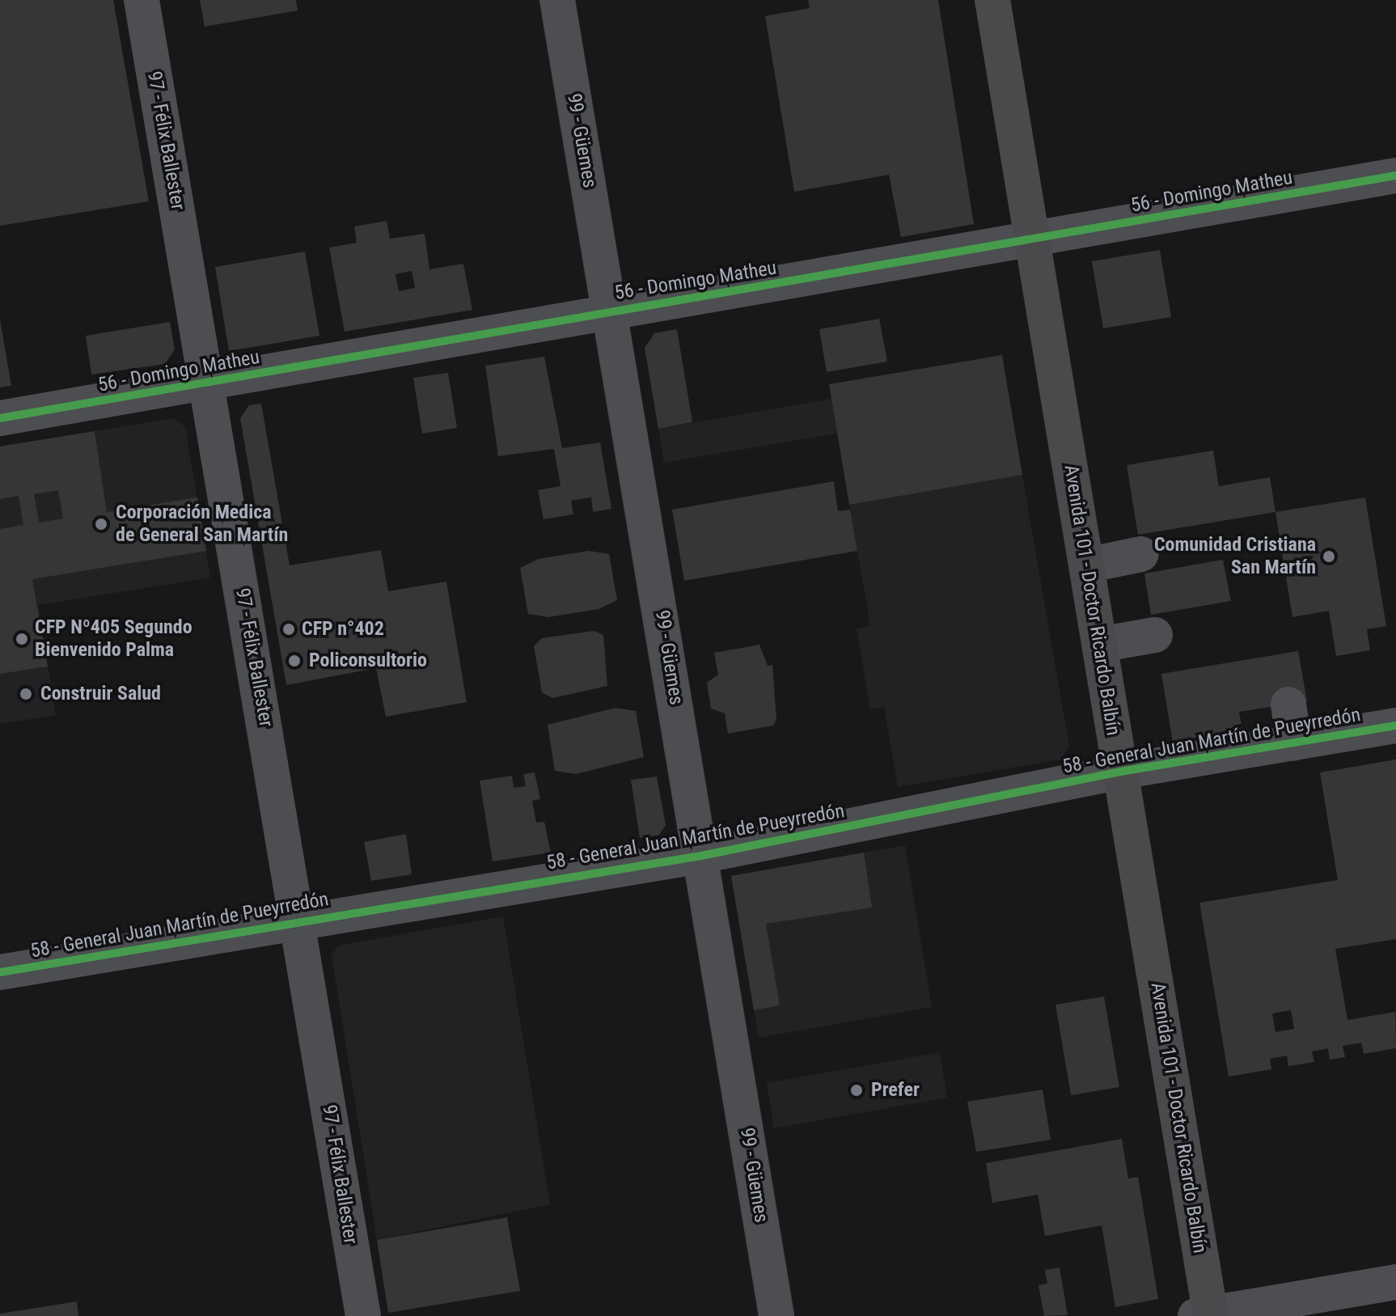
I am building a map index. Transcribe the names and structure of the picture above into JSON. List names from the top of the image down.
{
  "streets": {
    "main road": ["Avenida 101 - Doctor Ricardo Balbín"],
    "street": [
      "97 - Félix Ballester",
      "99 - Güemes",
      "56 - Domingo Matheu",
      "58 - General Juan Martín de Pueyrredón"
    ]
  },
  "crossings": [
    ["97 - Félix Ballester", "56 - Domingo Matheu"],
    ["97 - Félix Ballester", "58 - General Juan Martín de Pueyrredón"],
    ["99 - Güemes", "56 - Domingo Matheu"],
    ["99 - Güemes", "58 - General Juan Martín de Pueyrredón"],
    ["56 - Domingo Matheu", "Avenida 101 - Doctor Ricardo Balbín"],
    ["Avenida 101 - Doctor Ricardo Balbín", "58 - General Juan Martín de Pueyrredón"]
  ],
  "places": [
    "Corporación Medica de General San Martín",
    "Comunidad Cristiana San Martín",
    "CFP n°402",
    "CFP Nº405 Segundo Bienvenido Palma",
    "Policonsultorio",
    "Construir Salud",
    "Prefer"
  ]
}
